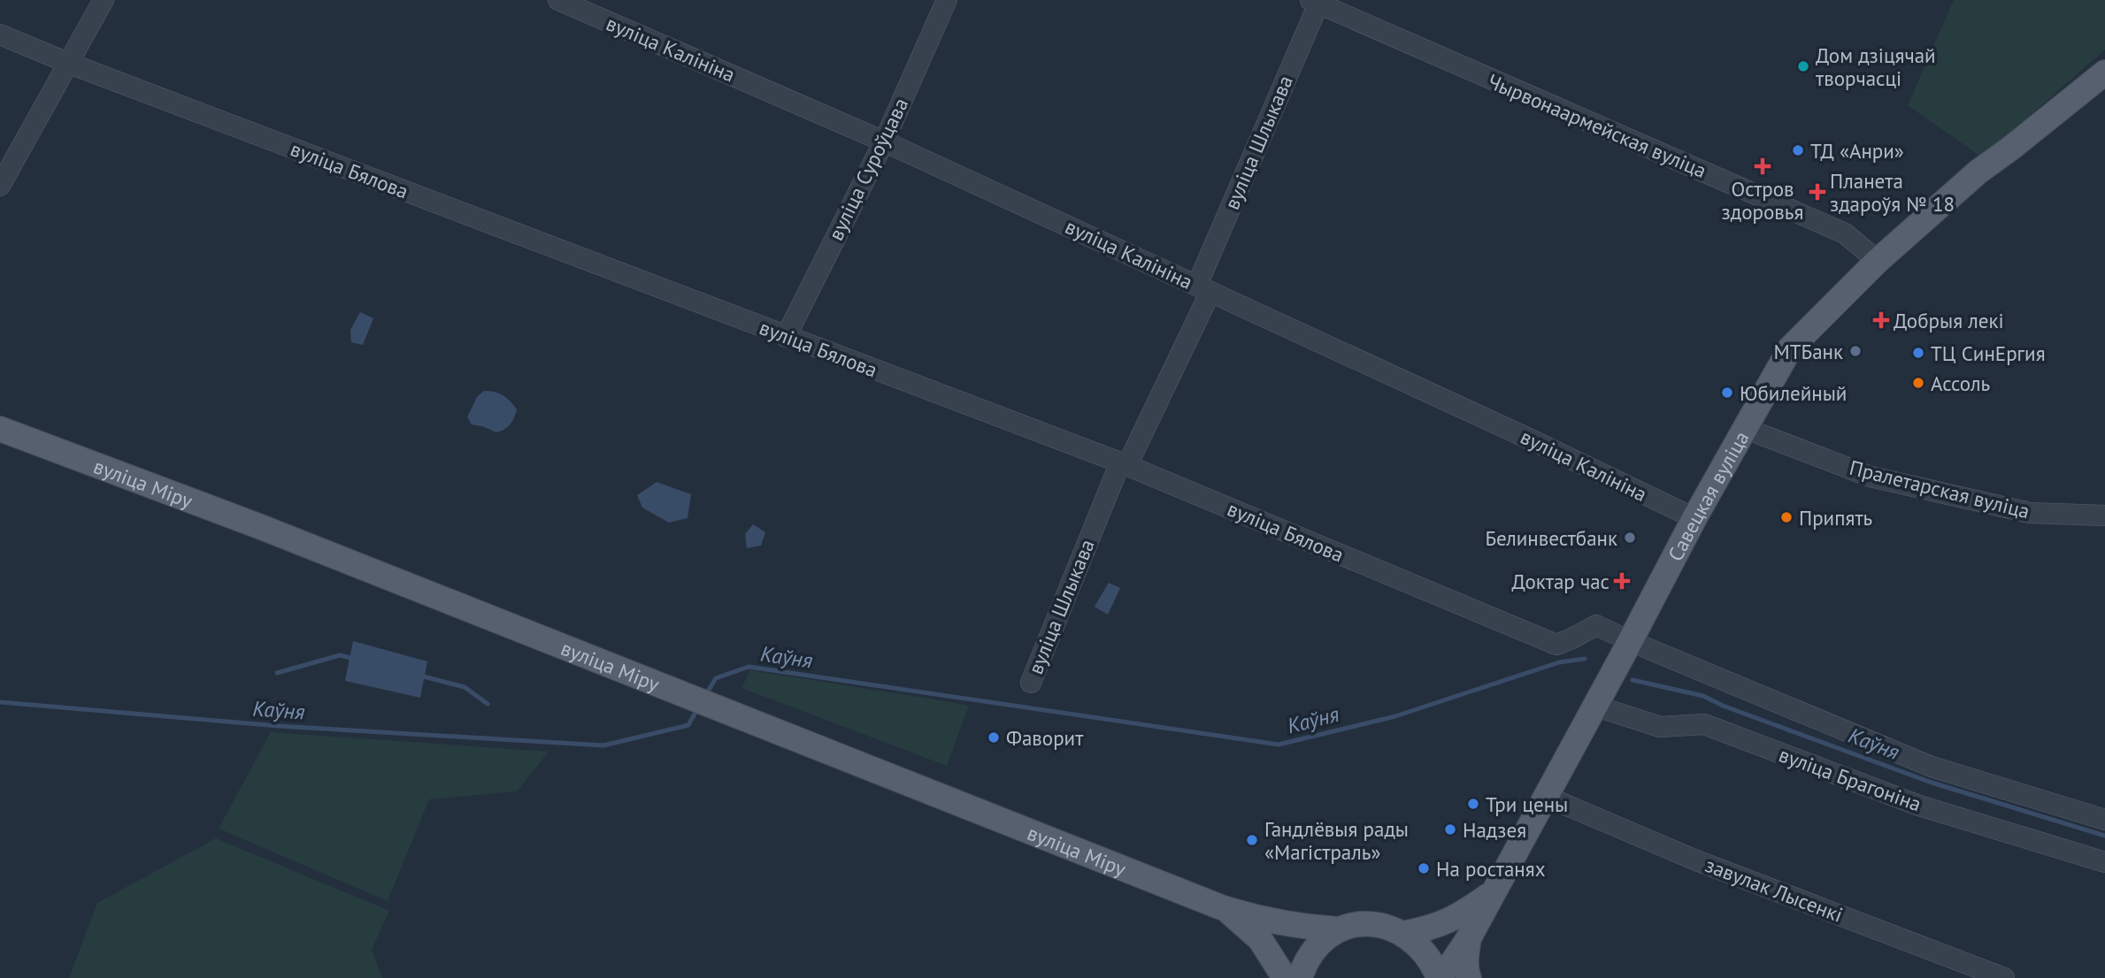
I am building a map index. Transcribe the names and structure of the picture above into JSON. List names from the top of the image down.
{
  "streets": {
    "main road": ["вуліца Міру", "Савецкая вуліца"],
    "street": [
      "вуліца Калініна",
      "Чырвонаармейская вуліца",
      "вуліца Шлыкава",
      "вуліца Суроўцава",
      "вуліца Бялова",
      "Пралетарская вуліца",
      "вуліца Брагоніна",
      "завулак Лысенкі"
    ]
  },
  "crossings": [
    ["вуліца Калініна", "вуліца Шлыкава"],
    ["вуліца Калініна", "вуліца Суроўцава"],
    ["вуліца Калініна", "Савецкая вуліца"],
    ["Чырвонаармейская вуліца", "вуліца Шлыкава"],
    ["Чырвонаармейская вуліца", "Савецкая вуліца"],
    ["вуліца Шлыкава", "вуліца Бялова"],
    ["вуліца Суроўцава", "вуліца Бялова"],
    ["вуліца Бялова", "Савецкая вуліца"],
    ["вуліца Бялова", "вуліца Брагоніна"],
    ["вуліца Міру", "Савецкая вуліца"],
    ["Пралетарская вуліца", "Савецкая вуліца"],
    ["Савецкая вуліца", "вуліца Брагоніна"],
    ["Савецкая вуліца", "завулак Лысенкі"]
  ],
  "water": ["Каўня"],
  "places": {
    "other": [
      "Дом дзіцячай творчасці",
      "ТД «Анри»",
      "МТБанк",
      "ТЦ СинЕргия",
      "Ассоль",
      "Юбилейный",
      "Припять",
      "Белинвестбанк",
      "Фаворит",
      "Три цены",
      "Надзея",
      "Гандлёвыя рады «Магістраль»",
      "На ростанях"
    ],
    "health": [
      "Остров здоровья",
      "Планета здароўя № 18",
      "Добрыя лекі",
      "Доктар час"
    ]
  }
}
